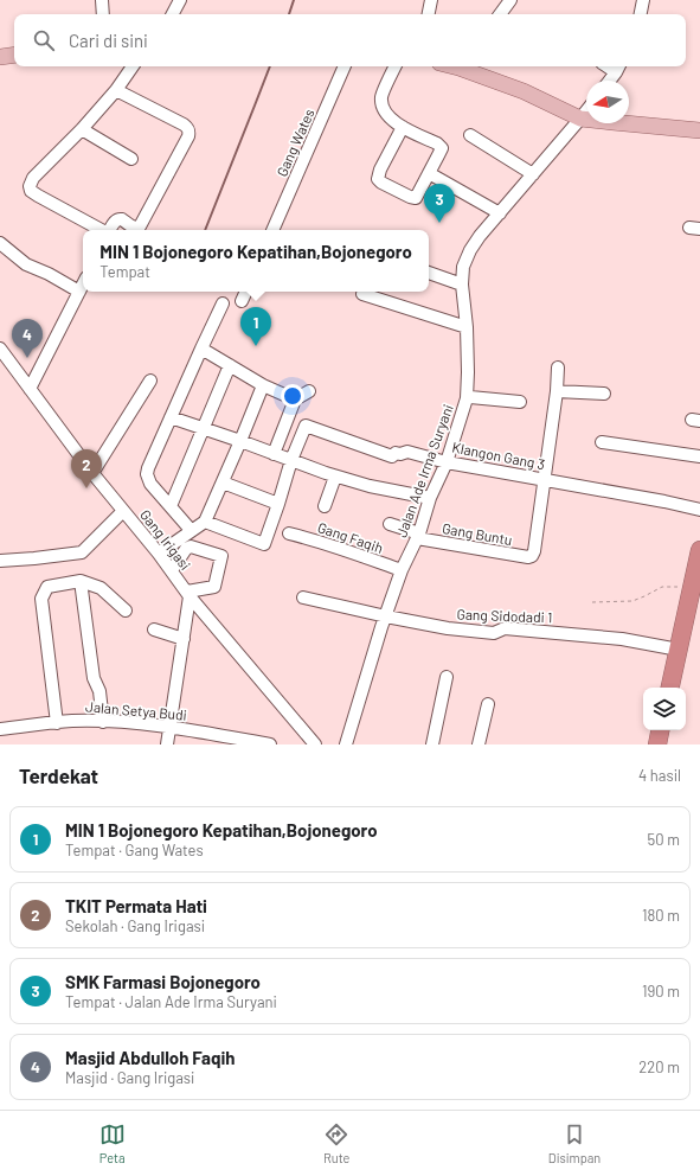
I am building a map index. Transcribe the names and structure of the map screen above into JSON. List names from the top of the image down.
{
  "streets": {
    "street": [
      "Gang Wates",
      "Klangon Gang 3",
      "Jalan Ade Irma Suryani",
      "Gang Buntu",
      "Gang Faqih",
      "Gang Irigasi",
      "Gang Sidodadi 1",
      "Jalan Setya Budi"
    ]
  },
  "crossings": [
    ["Klangon Gang 3", "Jalan Ade Irma Suryani"],
    ["Klangon Gang 3", "Gang Buntu"],
    ["Jalan Ade Irma Suryani", "Gang Buntu"],
    ["Jalan Ade Irma Suryani", "Gang Faqih"],
    ["Jalan Ade Irma Suryani", "Gang Sidodadi 1"]
  ],
  "north": "left",
  "page": {
    "search": "Cari di sini",
    "pins": [
      "3",
      "1",
      "4",
      "2"
    ],
    "popup": ["MIN 1 Bojonegoro Kepatihan,Bojonegoro", "Tempat"],
    "heading": ["Terdekat", "4 hasil"],
    "list": [
      {
        "mark": "1",
        "name": "MIN 1 Bojonegoro Kepatihan,Bojonegoro",
        "note": "Tempat · Gang Wates",
        "value": "50 m"
      },
      {
        "mark": "2",
        "name": "TKIT Permata Hati",
        "note": "Sekolah · Gang Irigasi",
        "value": "180 m"
      },
      {
        "mark": "3",
        "name": "SMK Farmasi Bojonegoro",
        "note": "Tempat · Jalan Ade Irma Suryani",
        "value": "190 m"
      },
      {
        "mark": "4",
        "name": "Masjid Abdulloh Faqih",
        "note": "Masjid · Gang Irigasi",
        "value": "220 m"
      }
    ],
    "nav": ["Peta", "Rute", "Disimpan"]
  }
}
